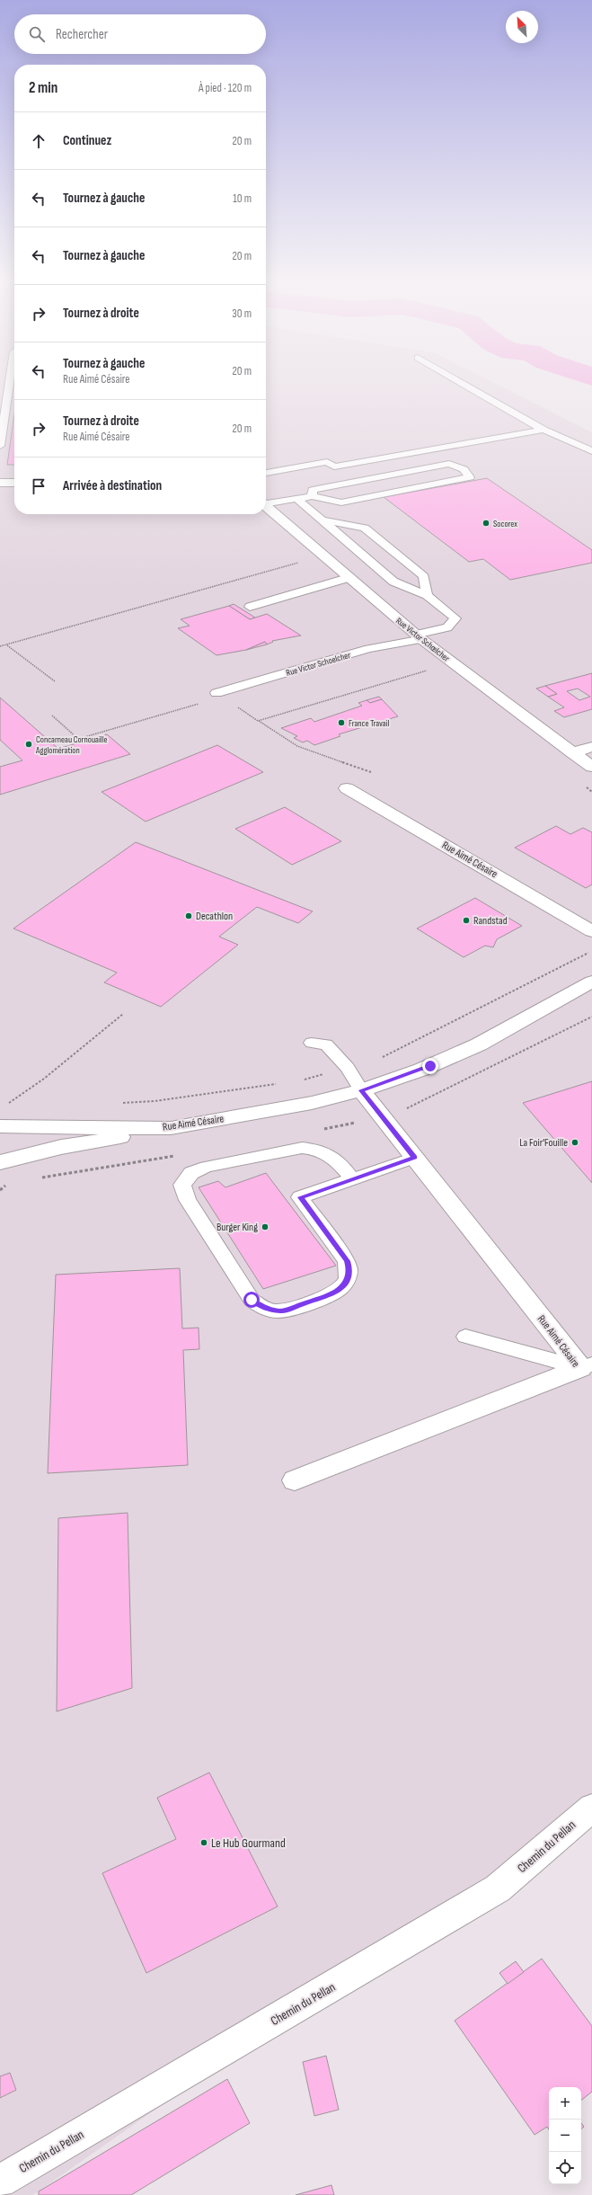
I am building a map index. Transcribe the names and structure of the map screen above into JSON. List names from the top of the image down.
{
  "streets": {
    "street": ["Rue Victor Schœlcher", "Rue Aimé Césaire", "Chemin du Pellan"],
    "lane": ["Rue Victor Schoelcher"]
  },
  "crossings": [
    ["Rue Victor Schœlcher", "Rue Victor Schoelcher"]
  ],
  "places": [
    "Socorex",
    "France Travail",
    "Concarneau Cornouaille Agglomération",
    "Decathlon",
    "Randstad",
    "La Foir'Fouille",
    "Burger King",
    "Le Hub Gourmand"
  ],
  "north": "top left",
  "page": {
    "search": "Rechercher",
    "heading": ["2 min", "À pied · 120 m"],
    "list": [
      ["Continuez", "20 m"],
      ["Tournez à gauche", "10 m"],
      ["Tournez à gauche", "20 m"],
      ["Tournez à droite", "30 m"],
      ["Tournez à gauche", "Rue Aimé Césaire", "20 m"],
      ["Tournez à droite", "Rue Aimé Césaire", "20 m"],
      "Arrivée à destination"
    ],
    "map_buttons": ["+", "−"]
  }
}
